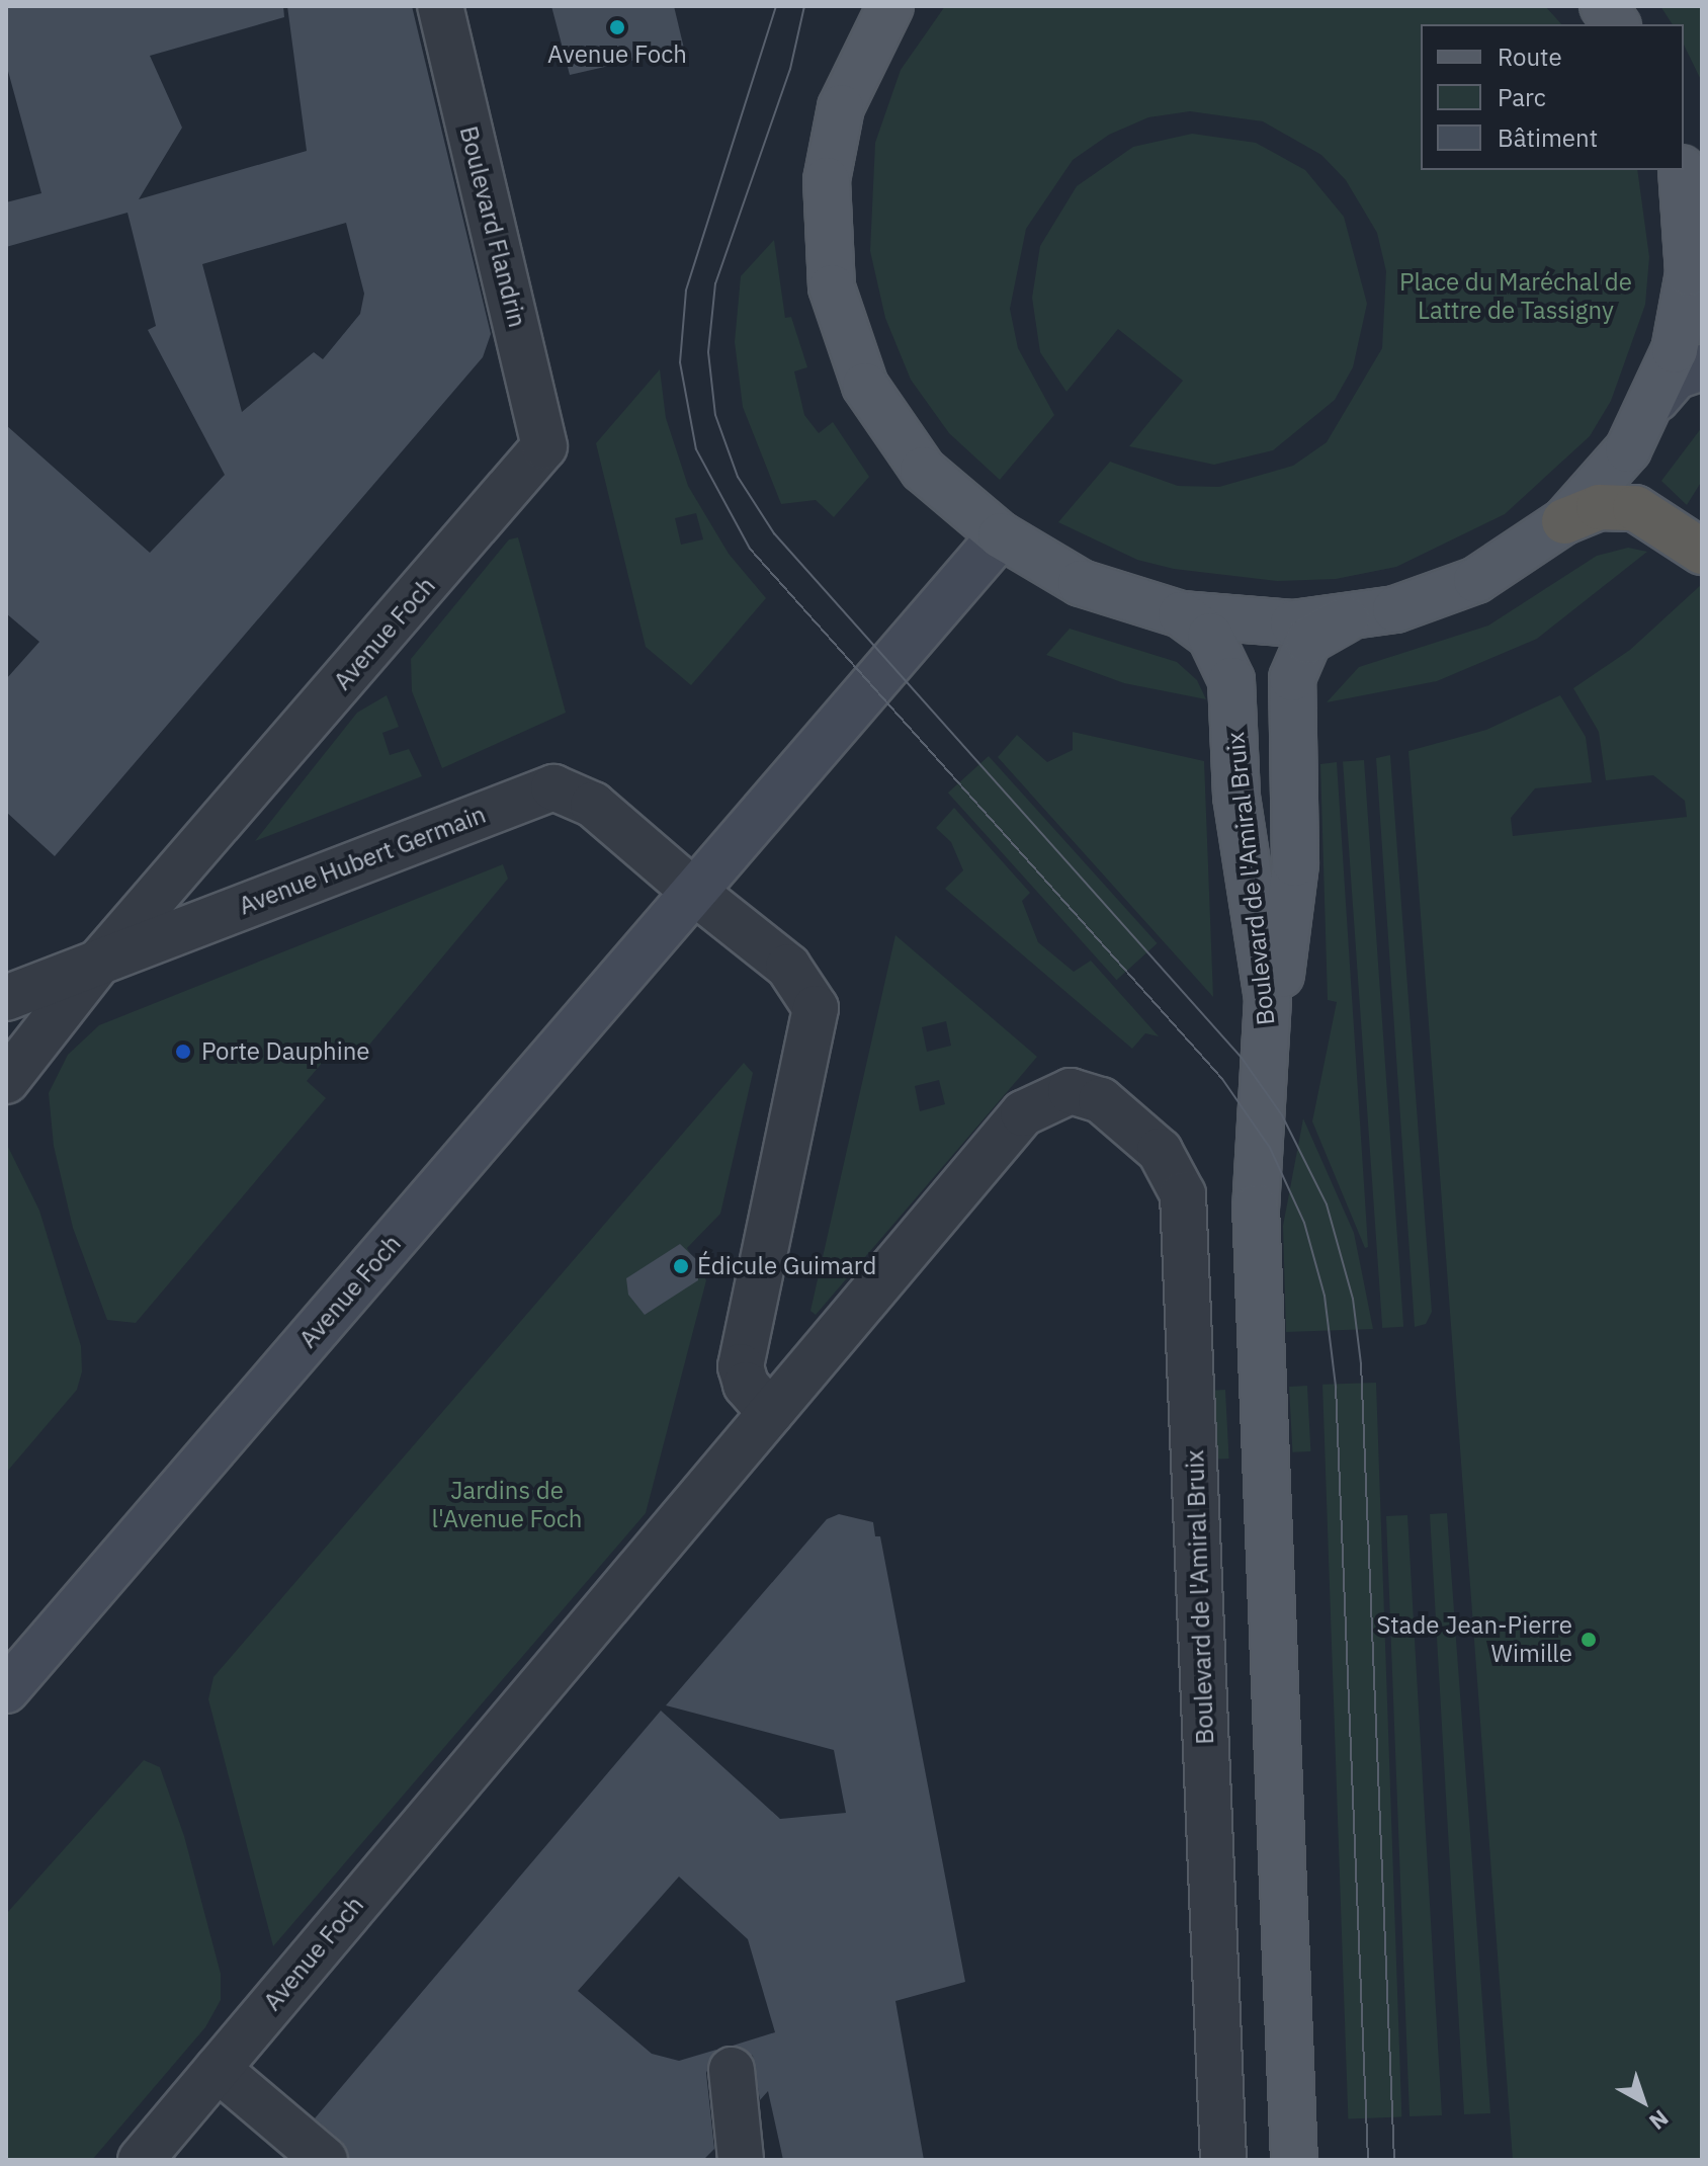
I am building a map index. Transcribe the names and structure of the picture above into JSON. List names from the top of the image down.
{
  "streets": {
    "main road": ["Avenue Foch", "Boulevard de l'Amiral Bruix"],
    "street": ["Boulevard Flandrin", "Avenue Hubert Germain"]
  },
  "crossings": [
    ["Boulevard Flandrin", "Avenue Foch"],
    ["Avenue Foch", "Avenue Hubert Germain"],
    ["Avenue Foch", "Boulevard de l'Amiral Bruix"]
  ],
  "parks": ["Place du Maréchal de Lattre de Tassigny", "Jardins de l'Avenue Foch"],
  "places": [
    "Avenue Foch",
    "Porte Dauphine",
    "Édicule Guimard",
    "Stade Jean-Pierre Wimille"
  ],
  "legend": ["Route", "Parc", "Bâtiment"],
  "north": "bottom right"
}
